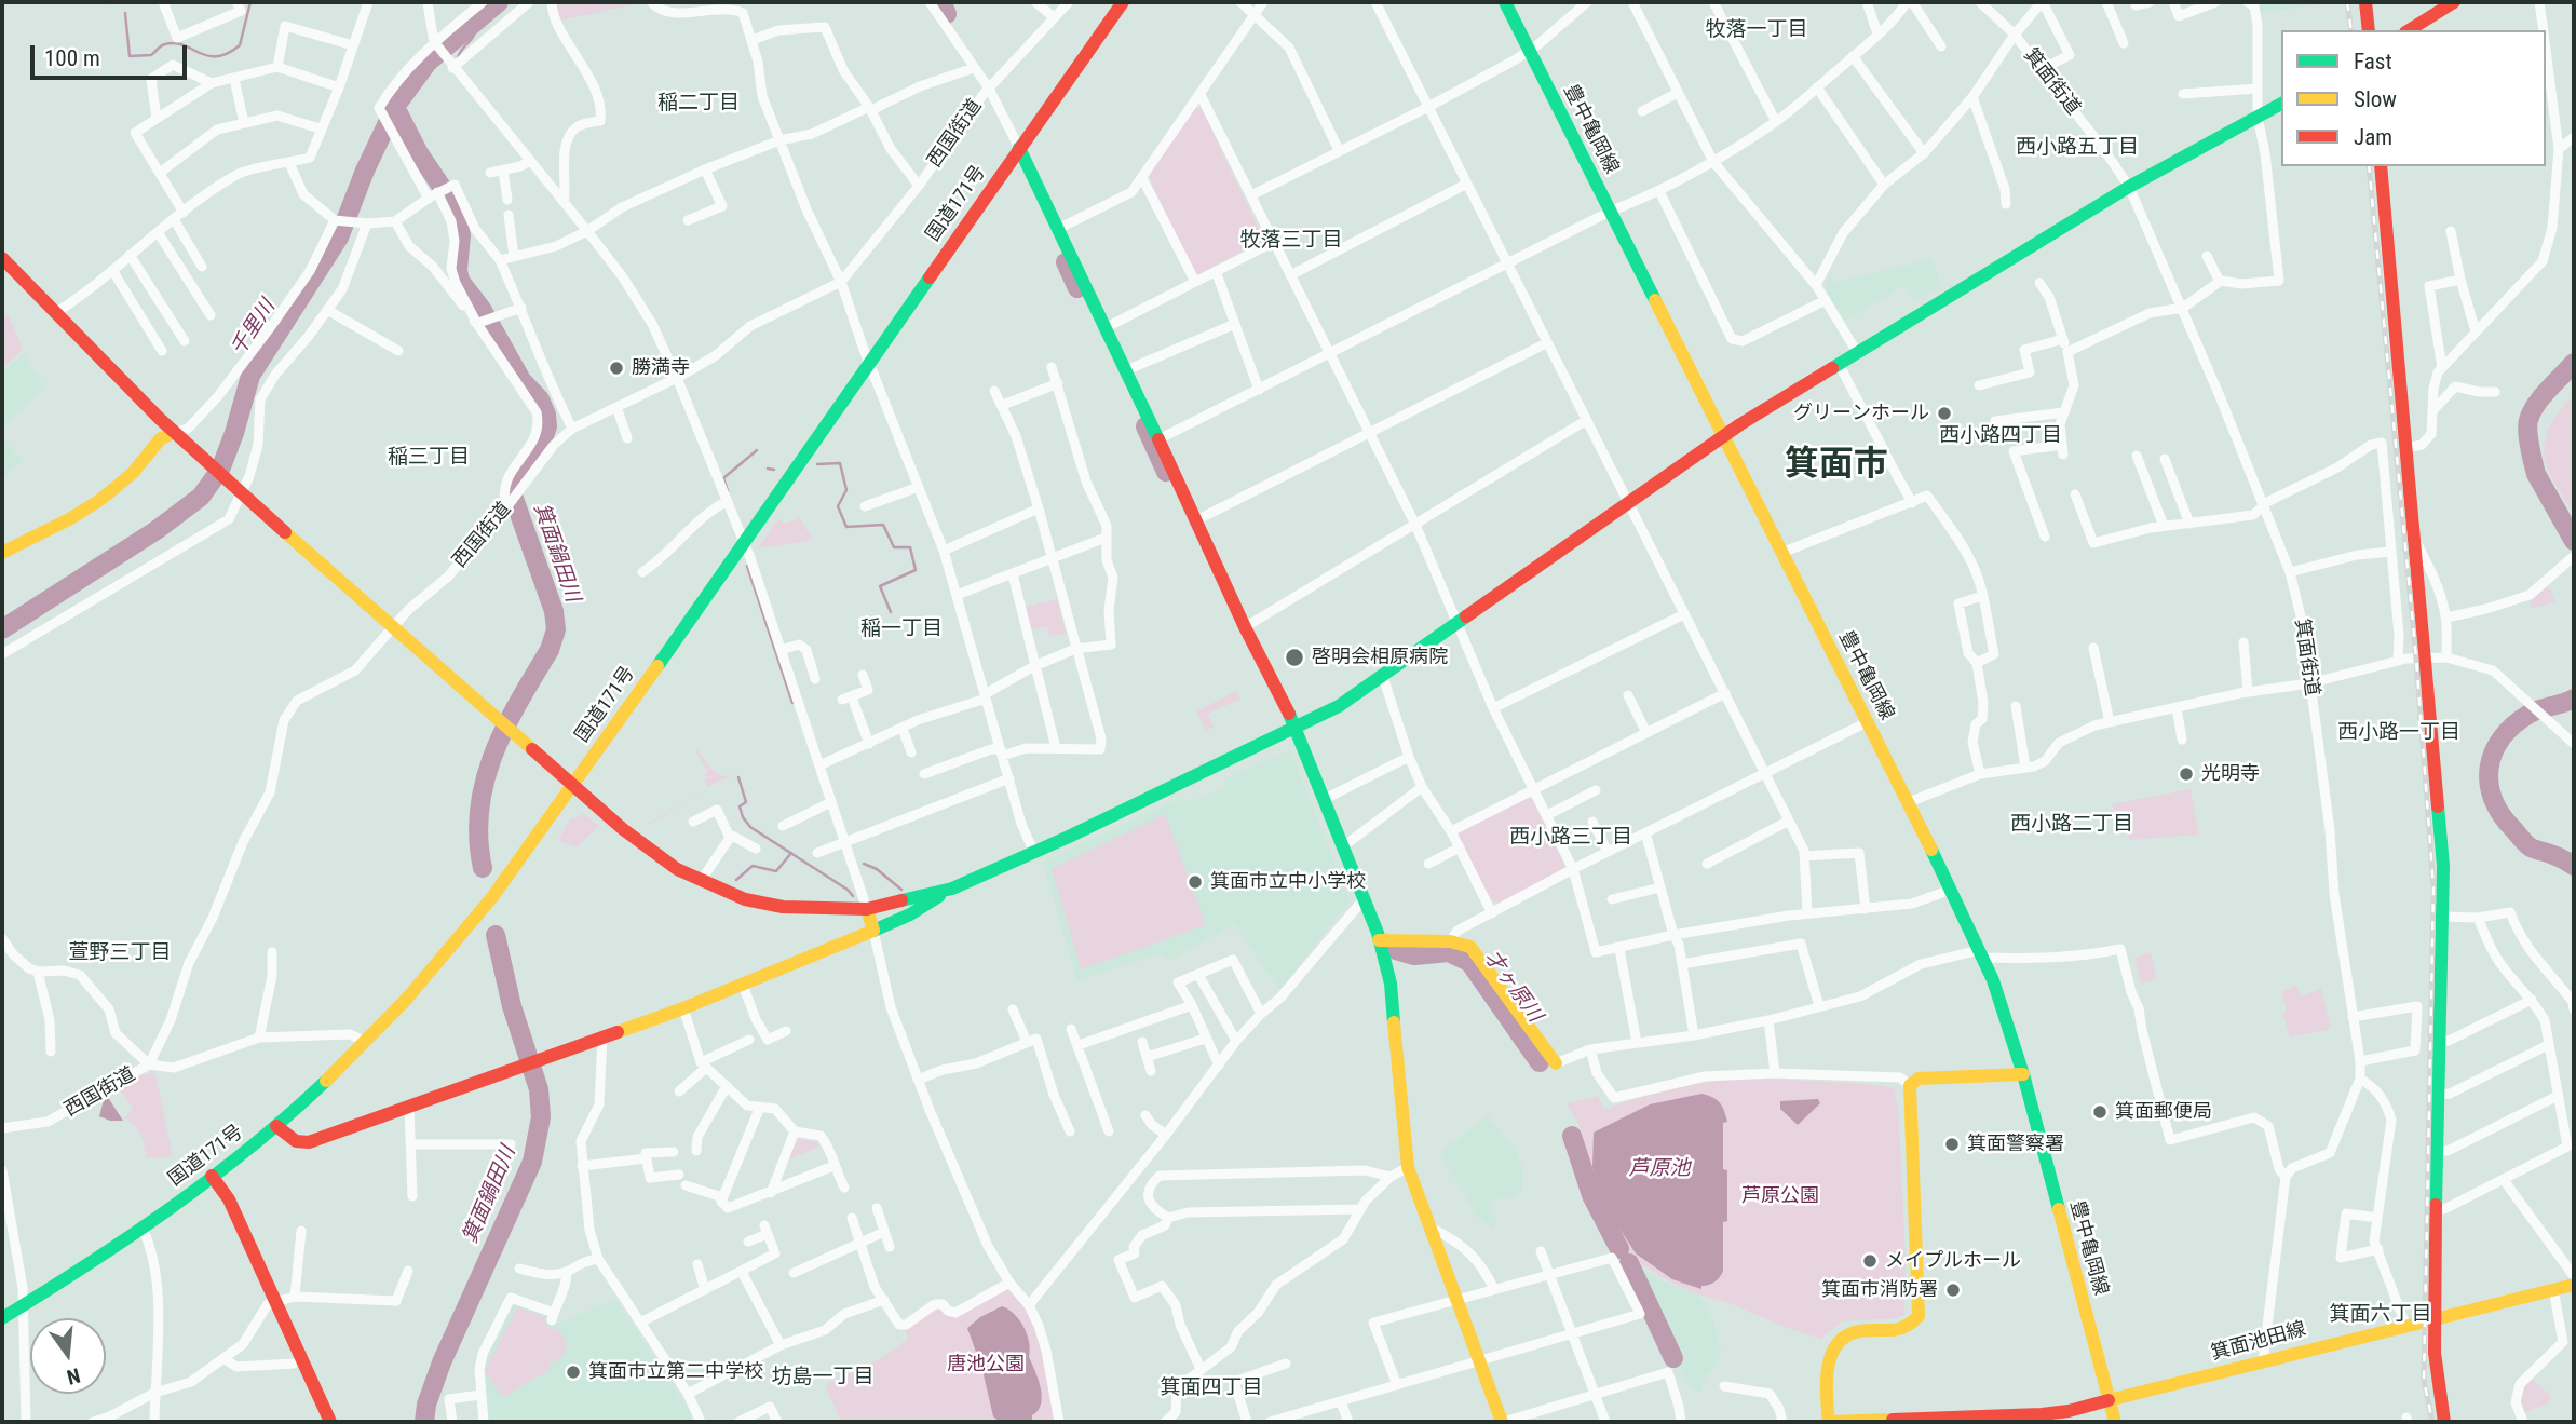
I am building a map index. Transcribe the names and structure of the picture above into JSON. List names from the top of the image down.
{
  "streets": {
    "main road": ["豊中亀岡線", "国道171号", "箕面池田線"],
    "street": ["箕面街道", "西国街道"]
  },
  "crossings": [
    ["豊中亀岡線", "箕面池田線"]
  ],
  "districts": [
    "牧落一丁目",
    "稲二丁目",
    "西小路五丁目",
    "牧落三丁目",
    "西小路四丁目",
    "稲三丁目",
    "箕面市",
    "稲一丁目",
    "西小路一丁目",
    "西小路二丁目",
    "西小路三丁目",
    "萱野三丁目",
    "箕面六丁目",
    "坊島一丁目",
    "箕面四丁目"
  ],
  "water": [
    "千里川",
    "箕面鍋田川",
    "才ヶ原川",
    "芦原池"
  ],
  "parks": ["芦原公園", "唐池公園"],
  "places": [
    "勝満寺",
    "グリーンホール",
    "啓明会相原病院",
    "光明寺",
    "箕面市立中小学校",
    "箕面郵便局",
    "箕面警察署",
    "メイプルホール",
    "箕面市消防署",
    "箕面市立第二中学校"
  ],
  "legend": ["Fast", "Slow", "Jam"],
  "scale_bar": "100 m",
  "north": "bottom"
}
